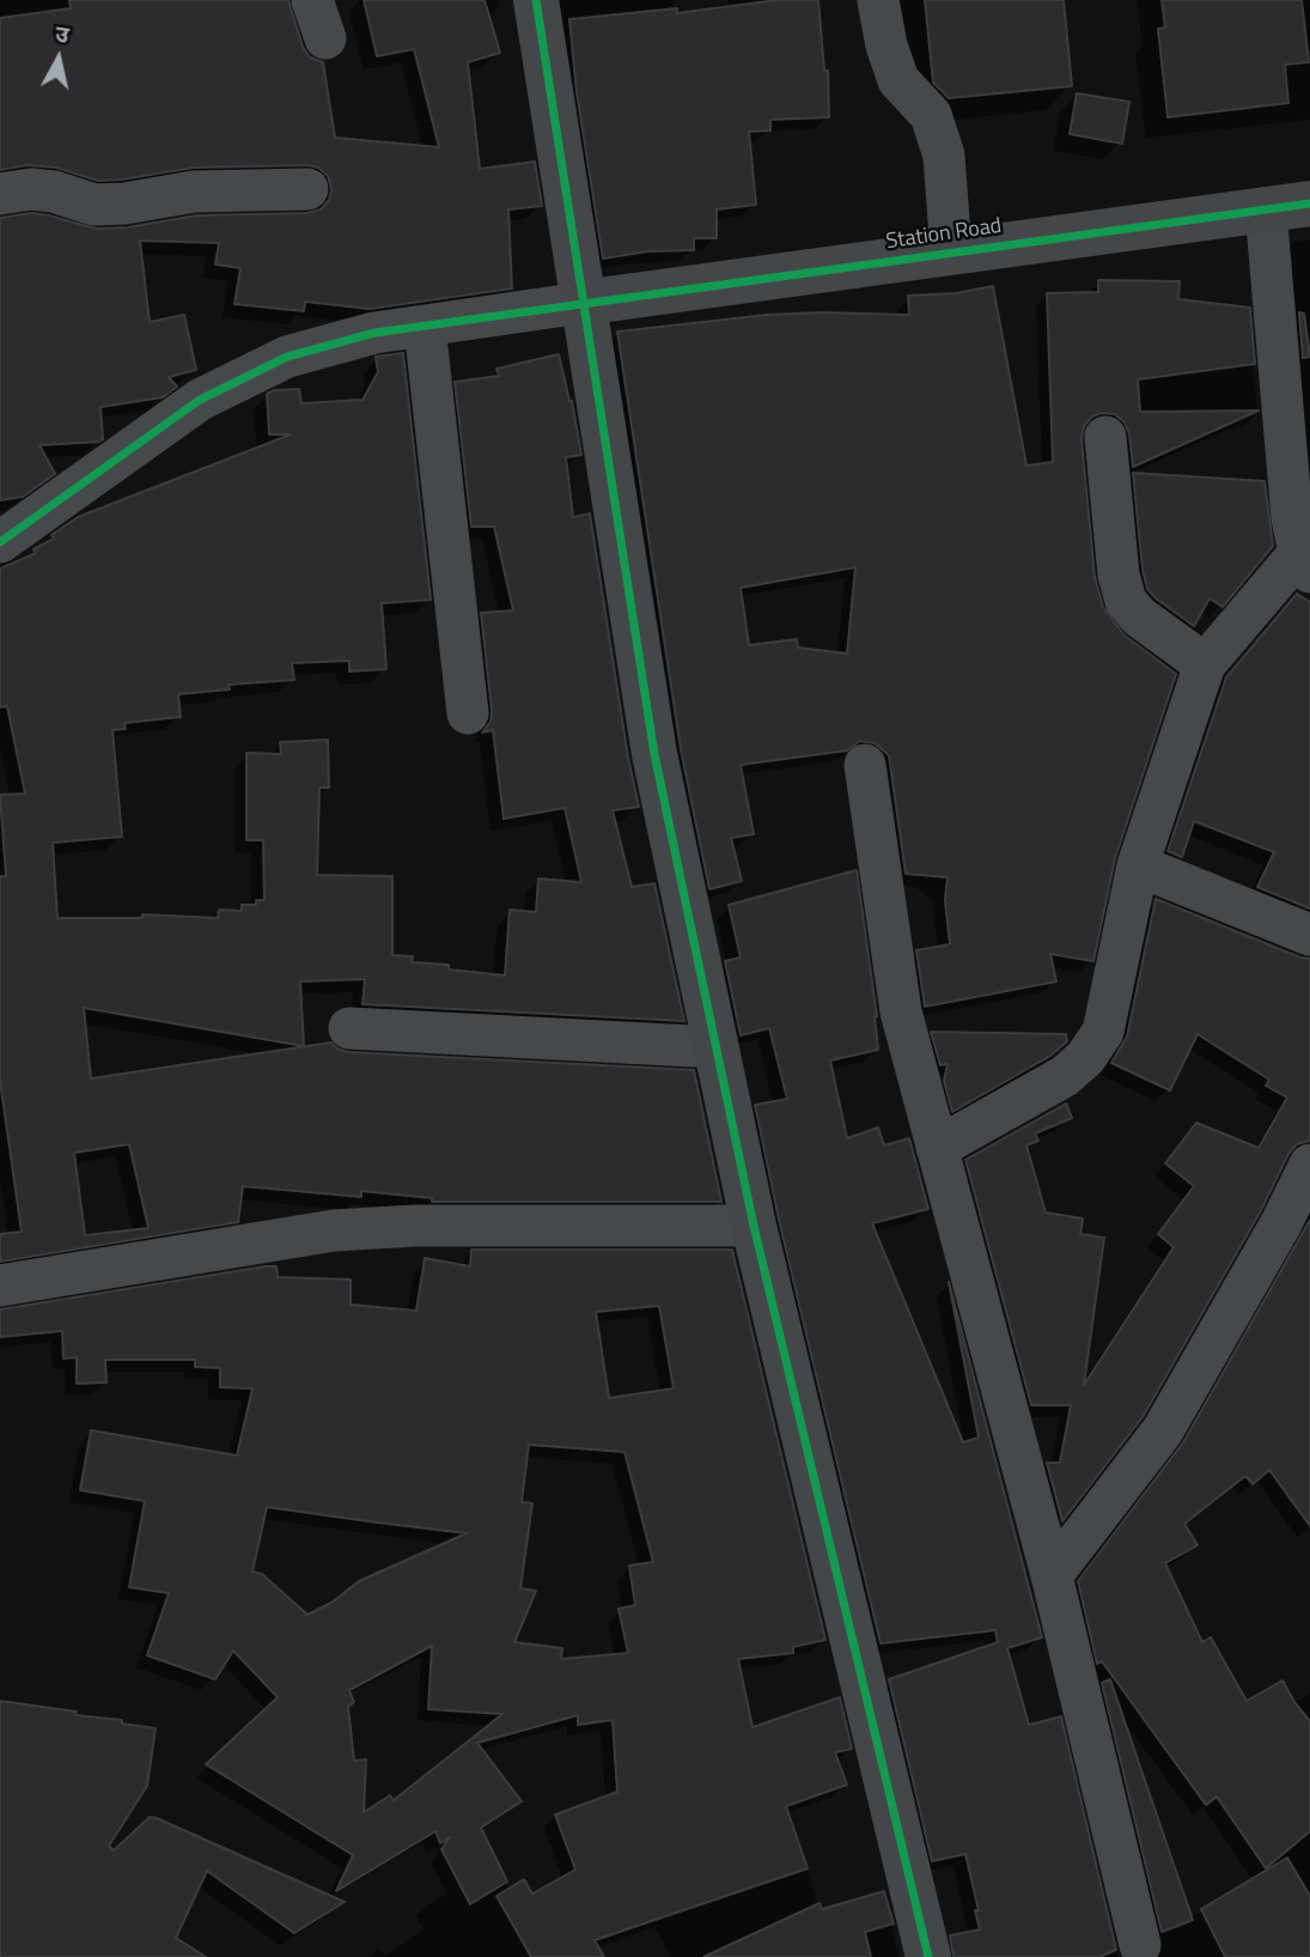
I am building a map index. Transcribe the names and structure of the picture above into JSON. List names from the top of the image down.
{
  "streets": {
    "street": ["Station Road"]
  },
  "north": "top"
}
